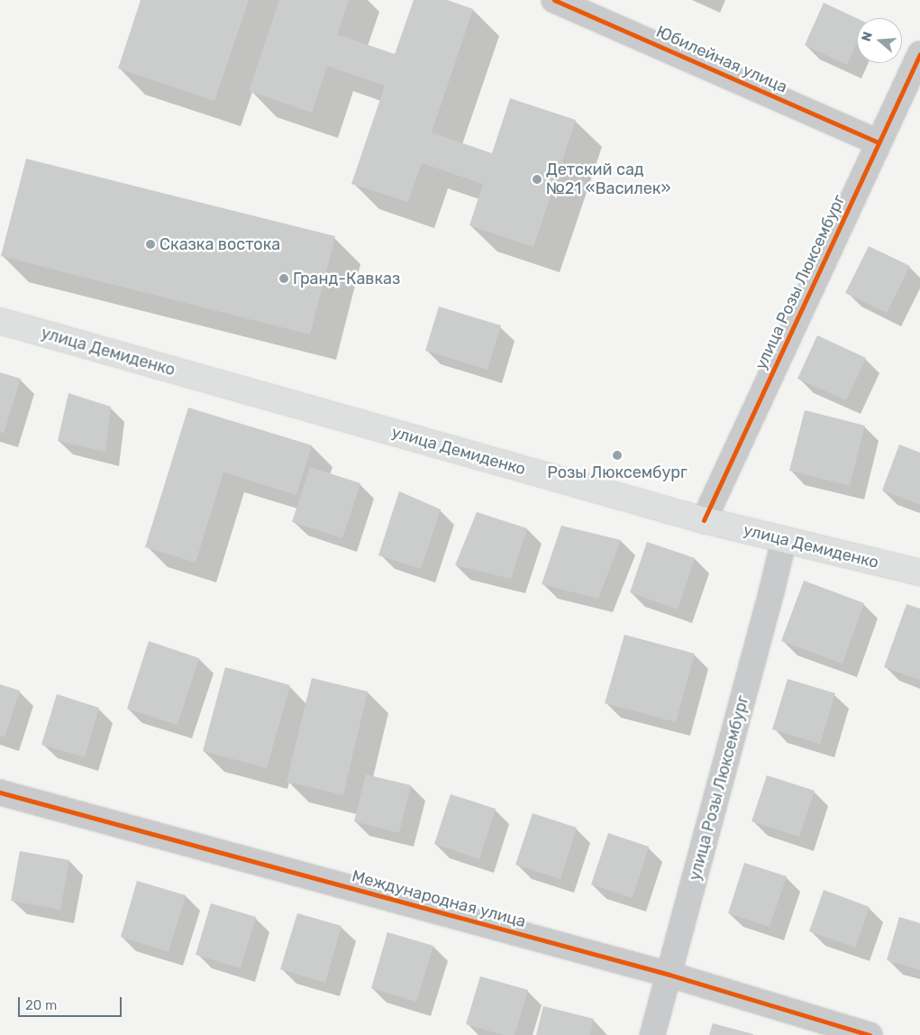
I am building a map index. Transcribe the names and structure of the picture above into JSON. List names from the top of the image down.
{
  "streets": {
    "main road": ["улица Демиденко"],
    "street": ["Юбилейная улица", "улица Розы Люксембург", "Международная улица"]
  },
  "crossings": [
    ["Юбилейная улица", "улица Розы Люксембург"],
    ["улица Розы Люксембург", "улица Демиденко"],
    ["улица Розы Люксембург", "Международная улица"]
  ],
  "places": [
    "Детский сад №21 «Василек»",
    "Сказка востока",
    "Гранд-Кавказ",
    "Розы Люксембург"
  ],
  "scale_bar": "20 m",
  "north": "left"
}
